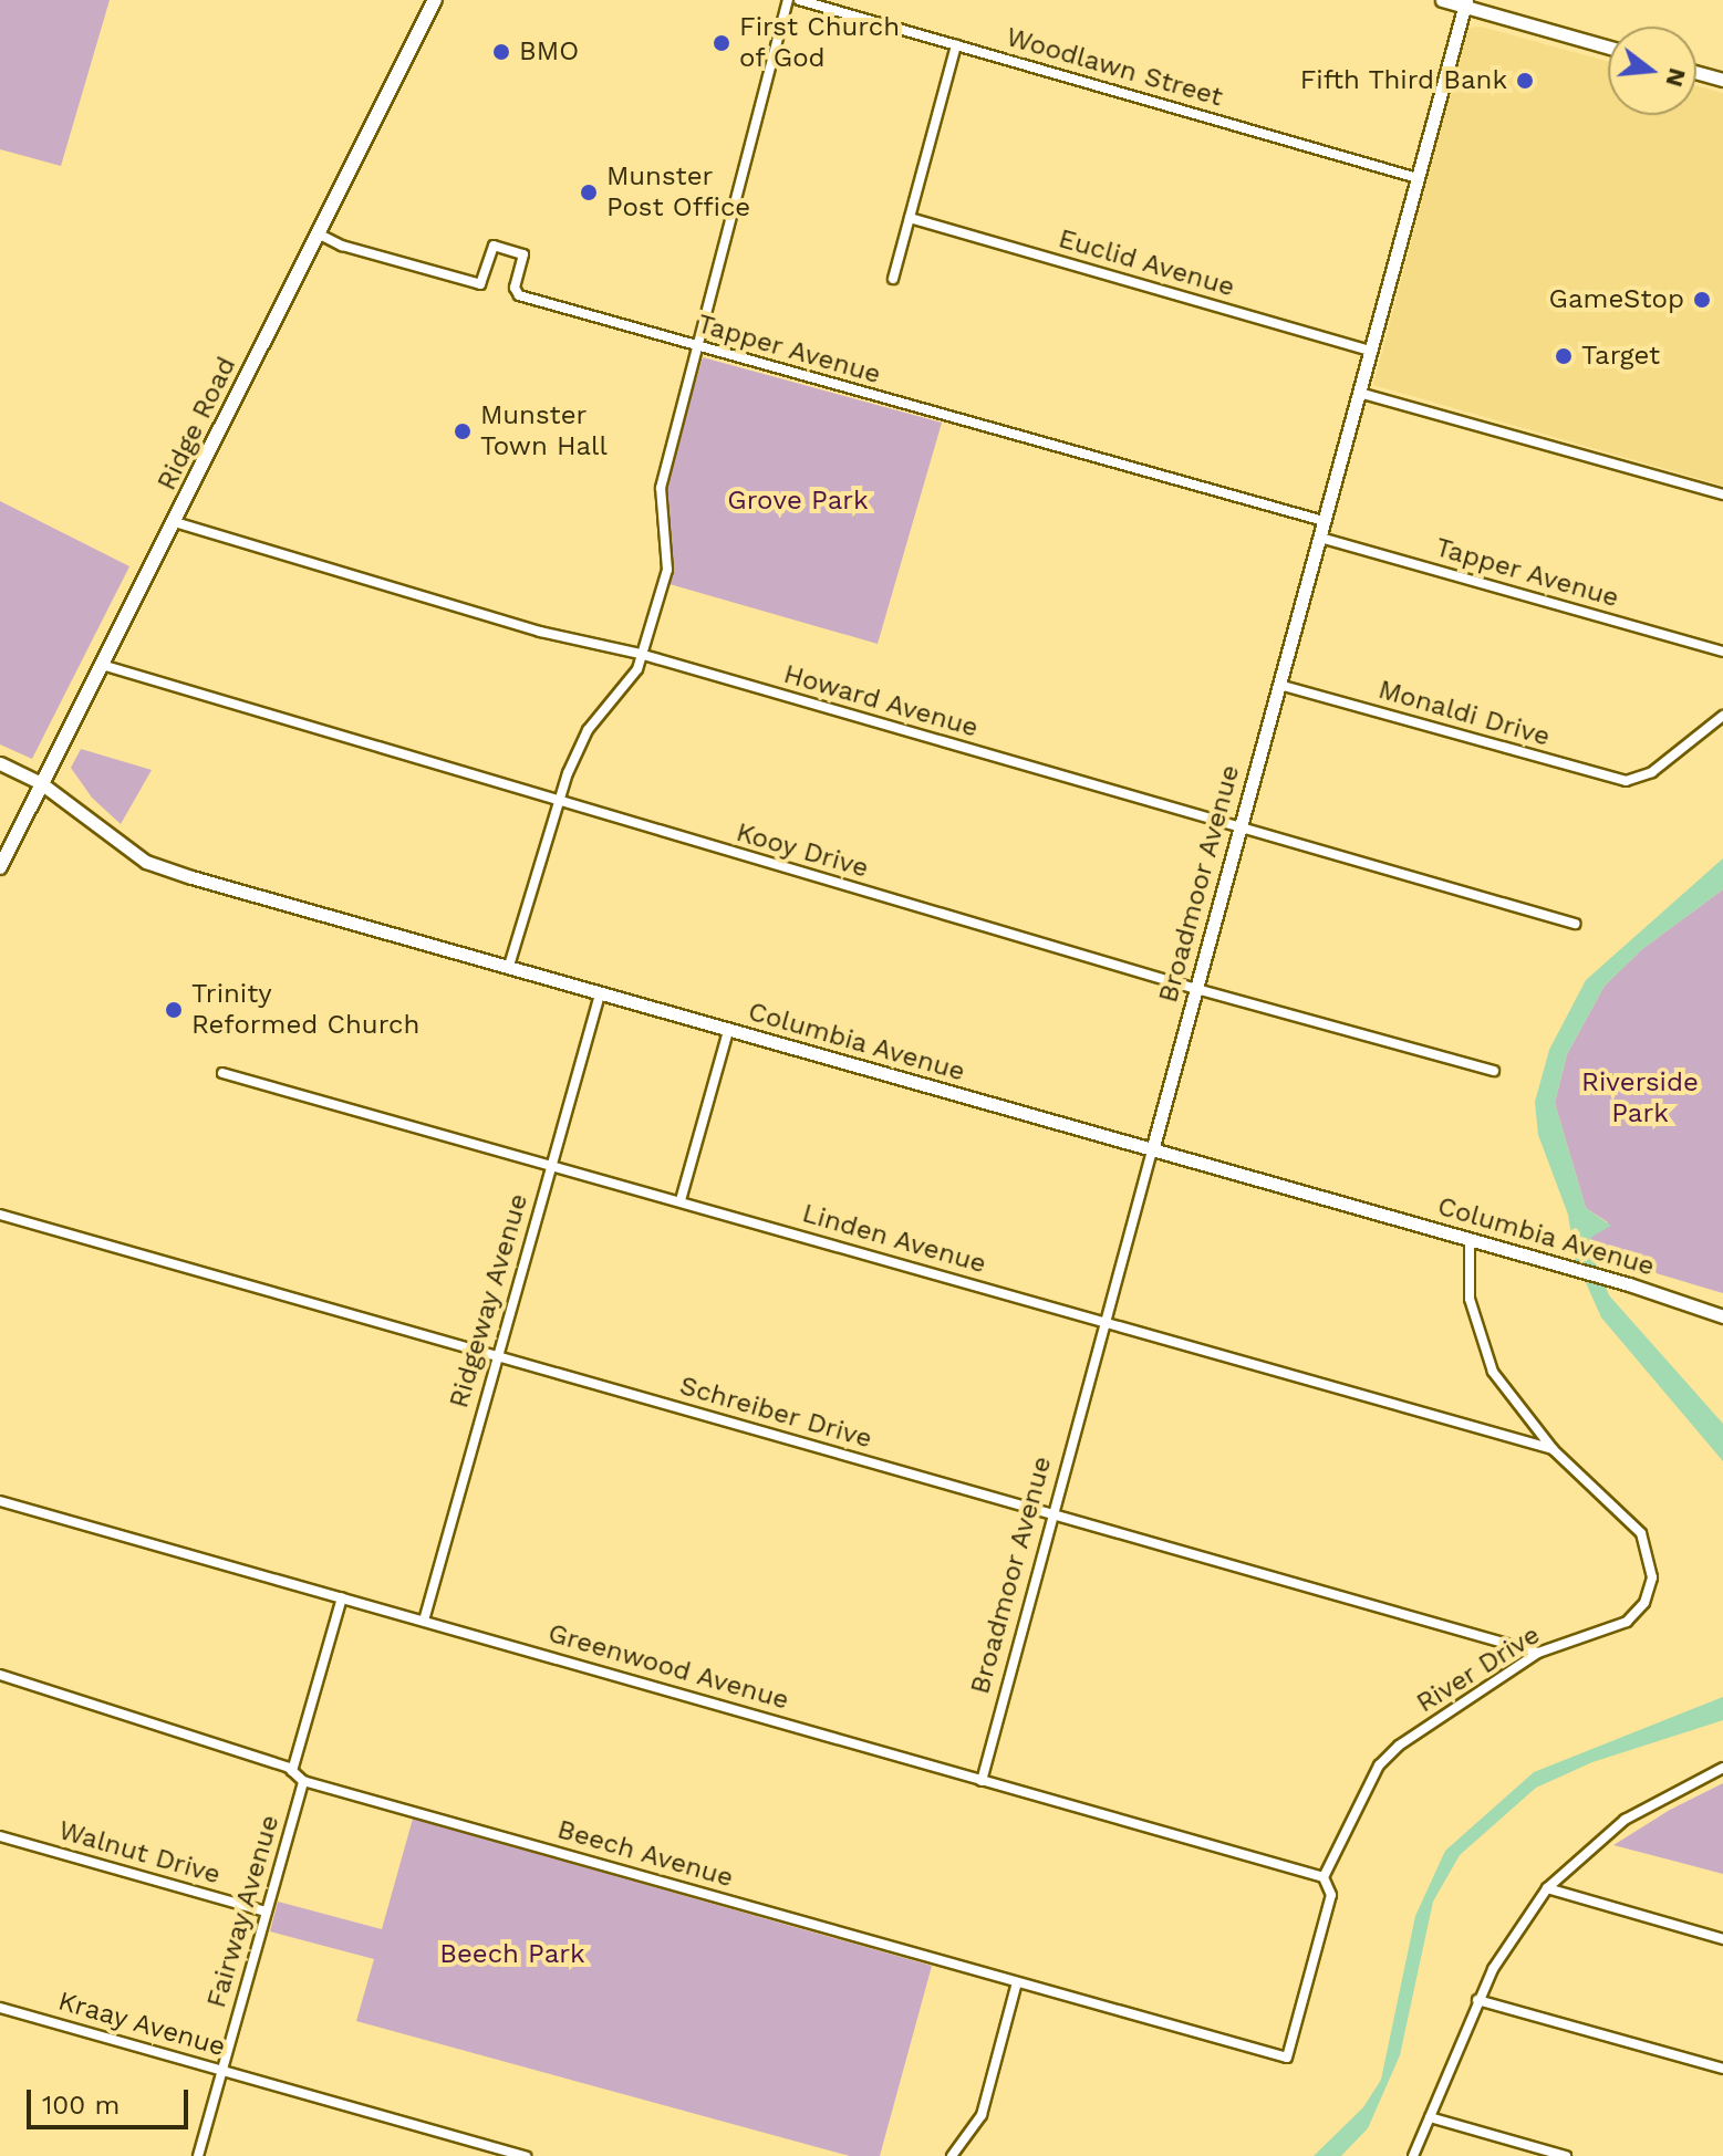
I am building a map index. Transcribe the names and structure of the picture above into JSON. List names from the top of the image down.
{
  "streets": {
    "main road": ["Ridge Road"],
    "street": [
      "Woodlawn Street",
      "Euclid Avenue",
      "Tapper Avenue",
      "Howard Avenue",
      "Monaldi Drive",
      "Kooy Drive",
      "Broadmoor Avenue",
      "Columbia Avenue",
      "Linden Avenue",
      "Ridgeway Avenue",
      "Schreiber Drive",
      "Greenwood Avenue",
      "River Drive",
      "Walnut Drive",
      "Beech Avenue",
      "Fairway Avenue",
      "Kraay Avenue"
    ]
  },
  "crossings": [
    ["Woodlawn Street", "Broadmoor Avenue"],
    ["Euclid Avenue", "Broadmoor Avenue"],
    ["Tapper Avenue", "Ridge Road"],
    ["Tapper Avenue", "Broadmoor Avenue"],
    ["Ridge Road", "Howard Avenue"],
    ["Ridge Road", "Kooy Drive"],
    ["Ridge Road", "Columbia Avenue"],
    ["Howard Avenue", "Broadmoor Avenue"],
    ["Monaldi Drive", "Broadmoor Avenue"],
    ["Kooy Drive", "Broadmoor Avenue"],
    ["Broadmoor Avenue", "Columbia Avenue"],
    ["Broadmoor Avenue", "Linden Avenue"],
    ["Broadmoor Avenue", "Schreiber Drive"],
    ["Broadmoor Avenue", "Greenwood Avenue"],
    ["Columbia Avenue", "Ridgeway Avenue"],
    ["Columbia Avenue", "River Drive"],
    ["Linden Avenue", "Ridgeway Avenue"],
    ["Linden Avenue", "River Drive"],
    ["Ridgeway Avenue", "Schreiber Drive"],
    ["Ridgeway Avenue", "Greenwood Avenue"],
    ["Schreiber Drive", "River Drive"],
    ["Greenwood Avenue", "River Drive"],
    ["River Drive", "Beech Avenue"],
    ["Walnut Drive", "Fairway Avenue"],
    ["Beech Avenue", "Fairway Avenue"],
    ["Fairway Avenue", "Kraay Avenue"]
  ],
  "parks": ["Grove Park", "Riverside Park", "Beech Park"],
  "places": [
    "First Church of God",
    "BMO",
    "Fifth Third Bank",
    "Munster Post Office",
    "GameStop",
    "Target",
    "Munster Town Hall",
    "Trinity Reformed Church"
  ],
  "scale_bar": "100 m",
  "north": "right"
}
